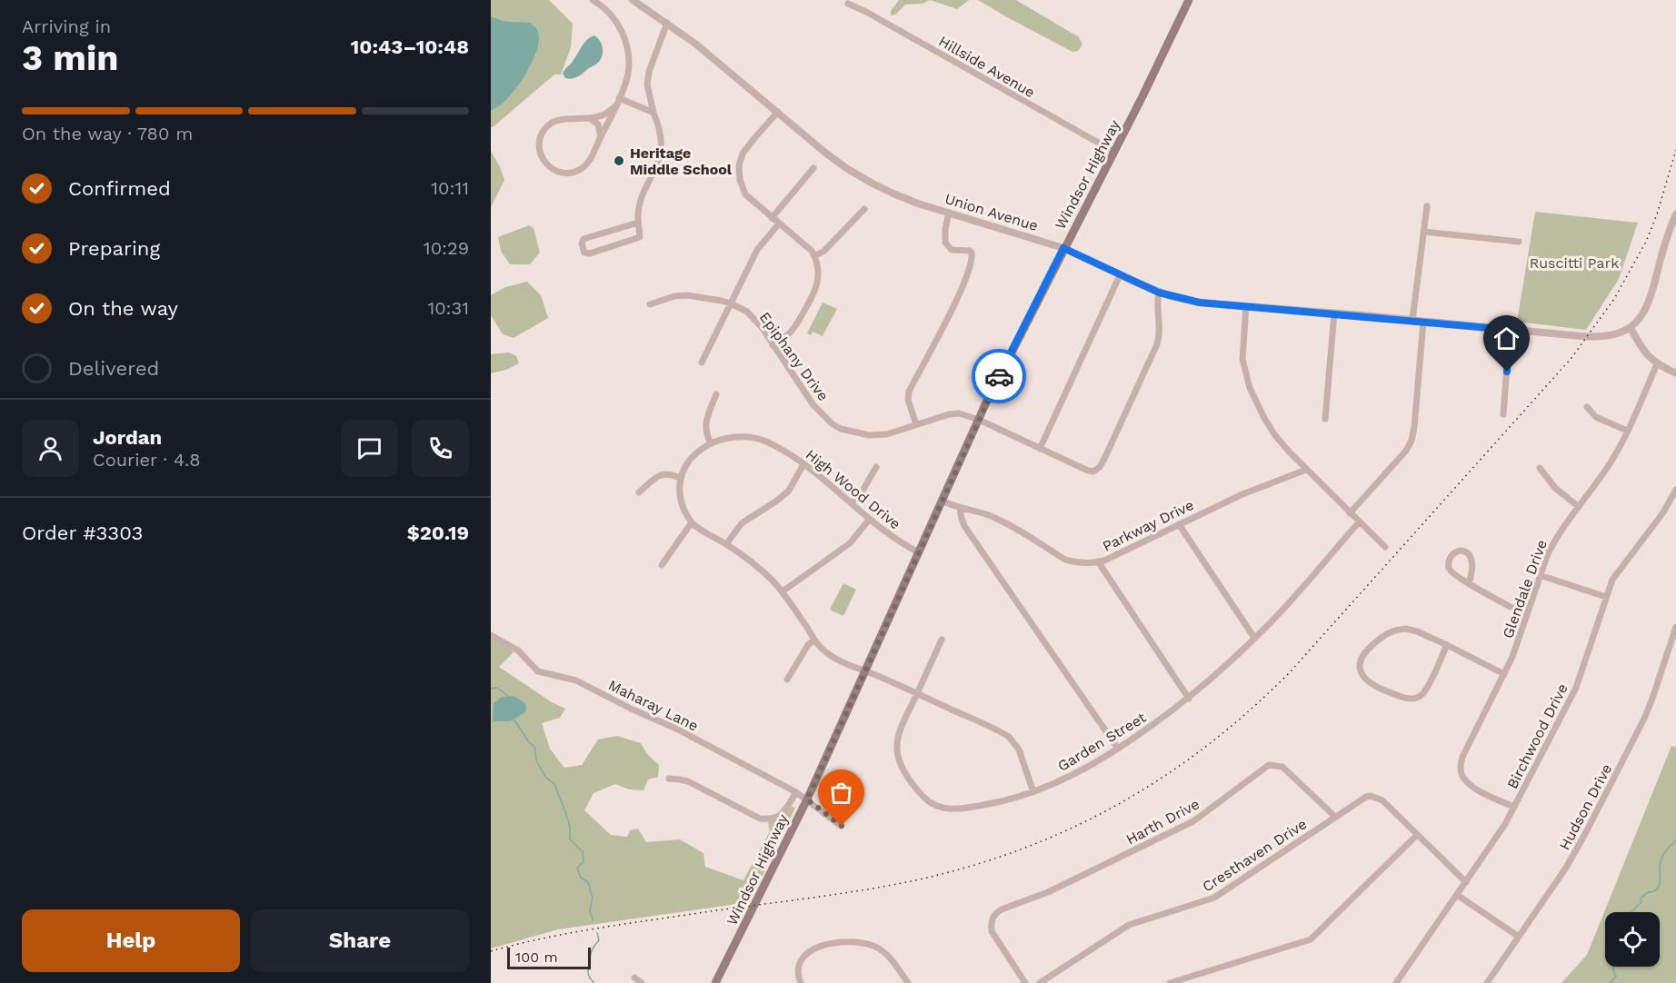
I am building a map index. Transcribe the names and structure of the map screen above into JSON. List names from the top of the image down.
{
  "streets": {
    "main road": ["Windsor Highway"],
    "street": [
      "Hillside Avenue",
      "Union Avenue",
      "Epiphany Drive",
      "High Wood Drive",
      "Parkway Drive",
      "Glendale Drive",
      "Maharay Lane",
      "Birchwood Drive",
      "Garden Street",
      "Hudson Drive",
      "Harth Drive",
      "Cresthaven Drive"
    ]
  },
  "crossings": [
    ["Hillside Avenue", "Windsor Highway"],
    ["Windsor Highway", "Union Avenue"],
    ["Windsor Highway", "Epiphany Drive"],
    ["Windsor Highway", "High Wood Drive"],
    ["Windsor Highway", "Parkway Drive"],
    ["Windsor Highway", "Maharay Lane"],
    ["Union Avenue", "Epiphany Drive"],
    ["Glendale Drive", "Birchwood Drive"],
    ["Harth Drive", "Cresthaven Drive"]
  ],
  "parks": ["Ruscitti Park"],
  "places": ["Heritage Middle School"],
  "scale_bar": "100 m",
  "page": {
    "heading": ["3 min", "Arriving in", "10:43–10:48"],
    "panel": [
      "Jordan",
      "Courier · 4.8",
      "Order #3303",
      "$20.19"
    ],
    "bar": "On the way · 780 m",
    "list": [
      ["Confirmed", "10:11"],
      ["Preparing", "10:29"],
      ["On the way", "10:31"],
      "Delivered"
    ],
    "buttons": ["Help", "Share"],
    "scale": "100 m"
  }
}
